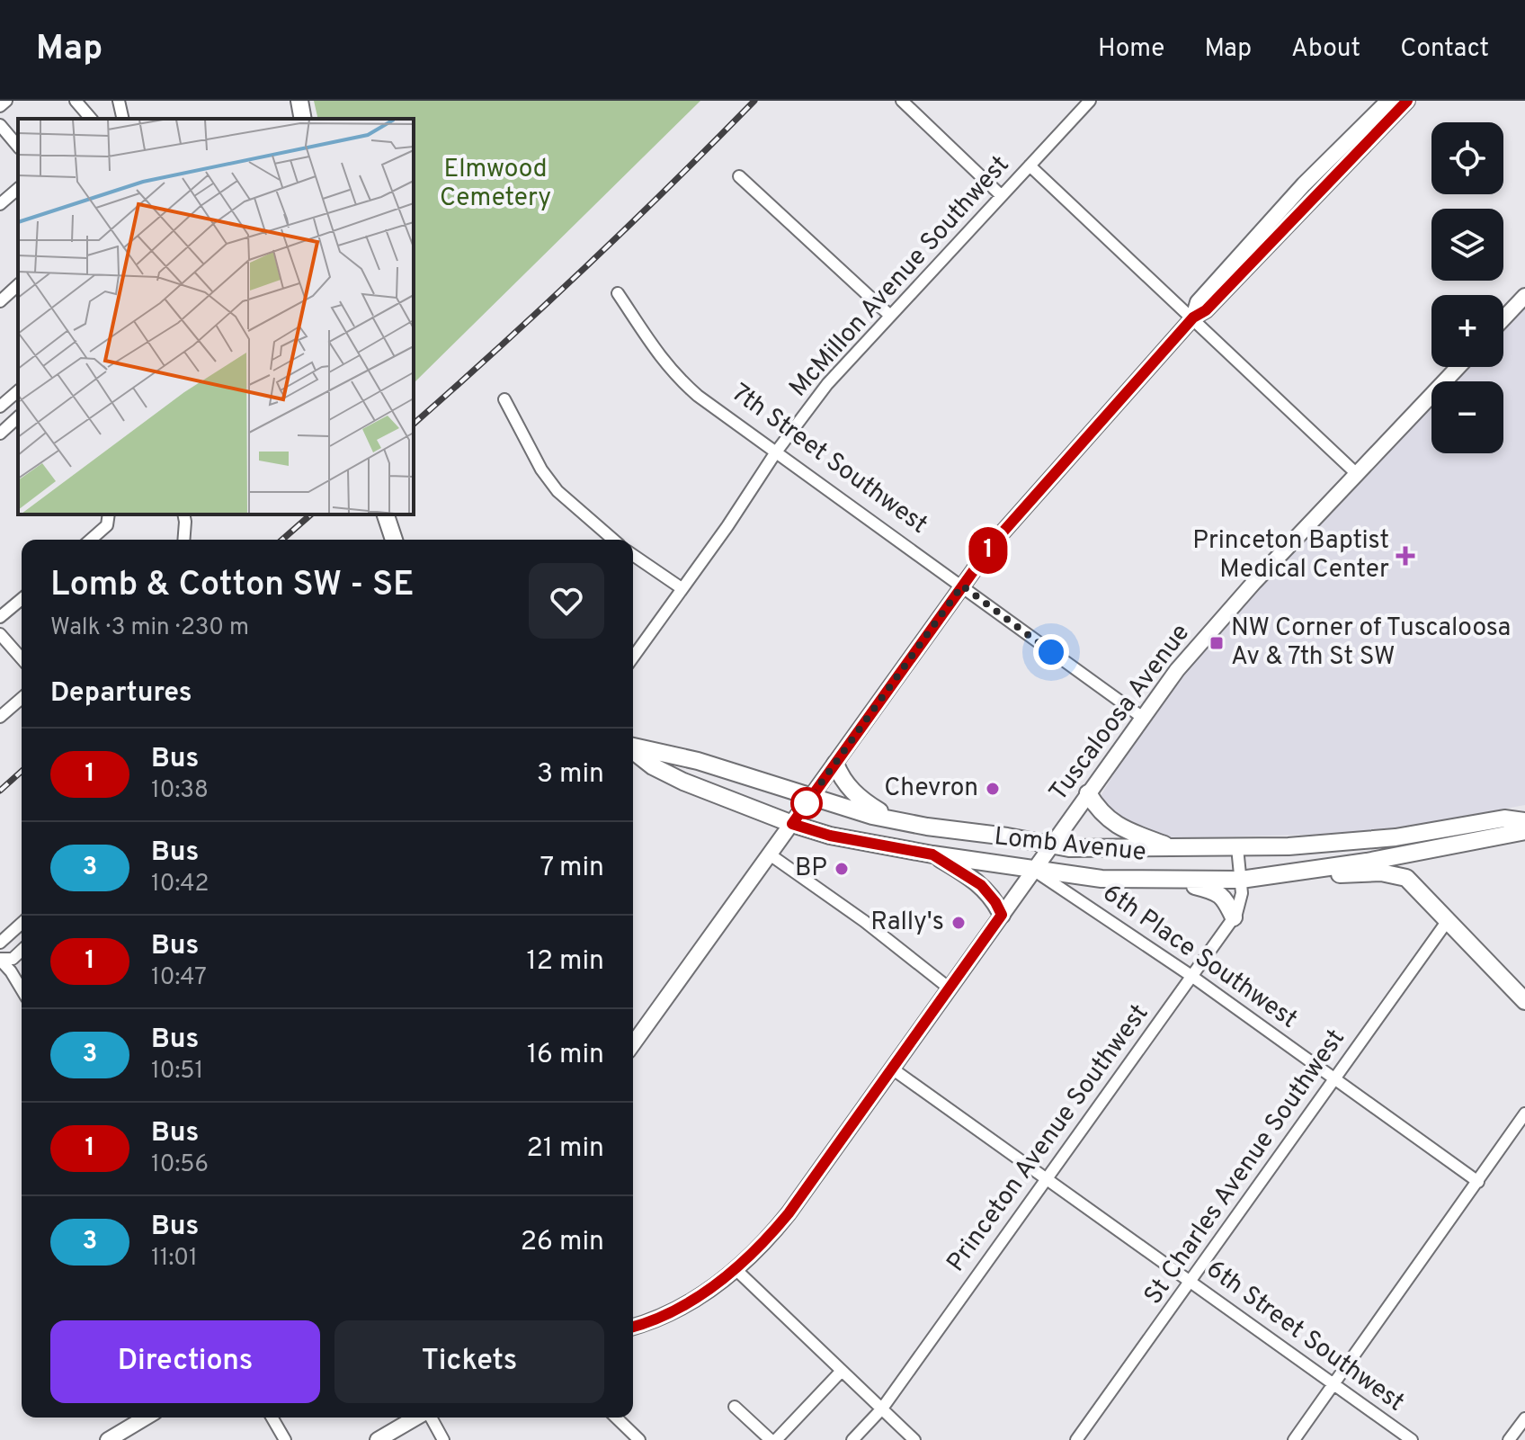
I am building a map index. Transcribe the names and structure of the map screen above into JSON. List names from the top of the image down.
{
  "streets": {
    "main road": ["Lomb Avenue"],
    "street": [
      "McMillon Avenue Southwest",
      "7th Street Southwest",
      "Tuscaloosa Avenue",
      "6th Place Southwest",
      "Princeton Avenue Southwest",
      "St Charles Avenue Southwest",
      "6th Street Southwest"
    ]
  },
  "crossings": [
    ["McMillon Avenue Southwest", "7th Street Southwest"],
    ["7th Street Southwest", "Tuscaloosa Avenue"],
    ["Tuscaloosa Avenue", "Lomb Avenue"],
    ["Tuscaloosa Avenue", "6th Place Southwest"],
    ["Tuscaloosa Avenue", "6th Street Southwest"],
    ["Lomb Avenue", "6th Place Southwest"],
    ["Lomb Avenue", "Princeton Avenue Southwest"],
    ["6th Place Southwest", "Princeton Avenue Southwest"],
    ["6th Place Southwest", "St Charles Avenue Southwest"],
    ["Princeton Avenue Southwest", "6th Street Southwest"],
    ["St Charles Avenue Southwest", "6th Street Southwest"]
  ],
  "parks": ["Elmwood Cemetery"],
  "places": {
    "health": ["Princeton Baptist Medical Center"],
    "transit": ["NW Corner of Tuscaloosa Av & 7th St SW"],
    "other": ["Chevron", "BP", "Rally's"]
  },
  "lines": ["bus line 1"],
  "page": {
    "header": "Map",
    "nav": [
      "Home",
      "Map",
      "About",
      "Contact"
    ],
    "on_map": "1",
    "map_buttons": ["+", "−"],
    "heading": [
      ["Lomb & Cotton SW - SE", "Walk · 3 min · 230 m"],
      "Departures"
    ],
    "list": [
      {
        "mark": "1",
        "name": "Bus",
        "note": "10:38",
        "value": "3 min"
      },
      {
        "mark": "3",
        "name": "Bus",
        "note": "10:42",
        "value": "7 min"
      },
      {
        "mark": "1",
        "name": "Bus",
        "note": "10:47",
        "value": "12 min"
      },
      {
        "mark": "3",
        "name": "Bus",
        "note": "10:51",
        "value": "16 min"
      },
      {
        "mark": "1",
        "name": "Bus",
        "note": "10:56",
        "value": "21 min"
      },
      {
        "mark": "3",
        "name": "Bus",
        "note": "11:01",
        "value": "26 min"
      }
    ],
    "buttons": ["Directions", "Tickets"]
  }
}
